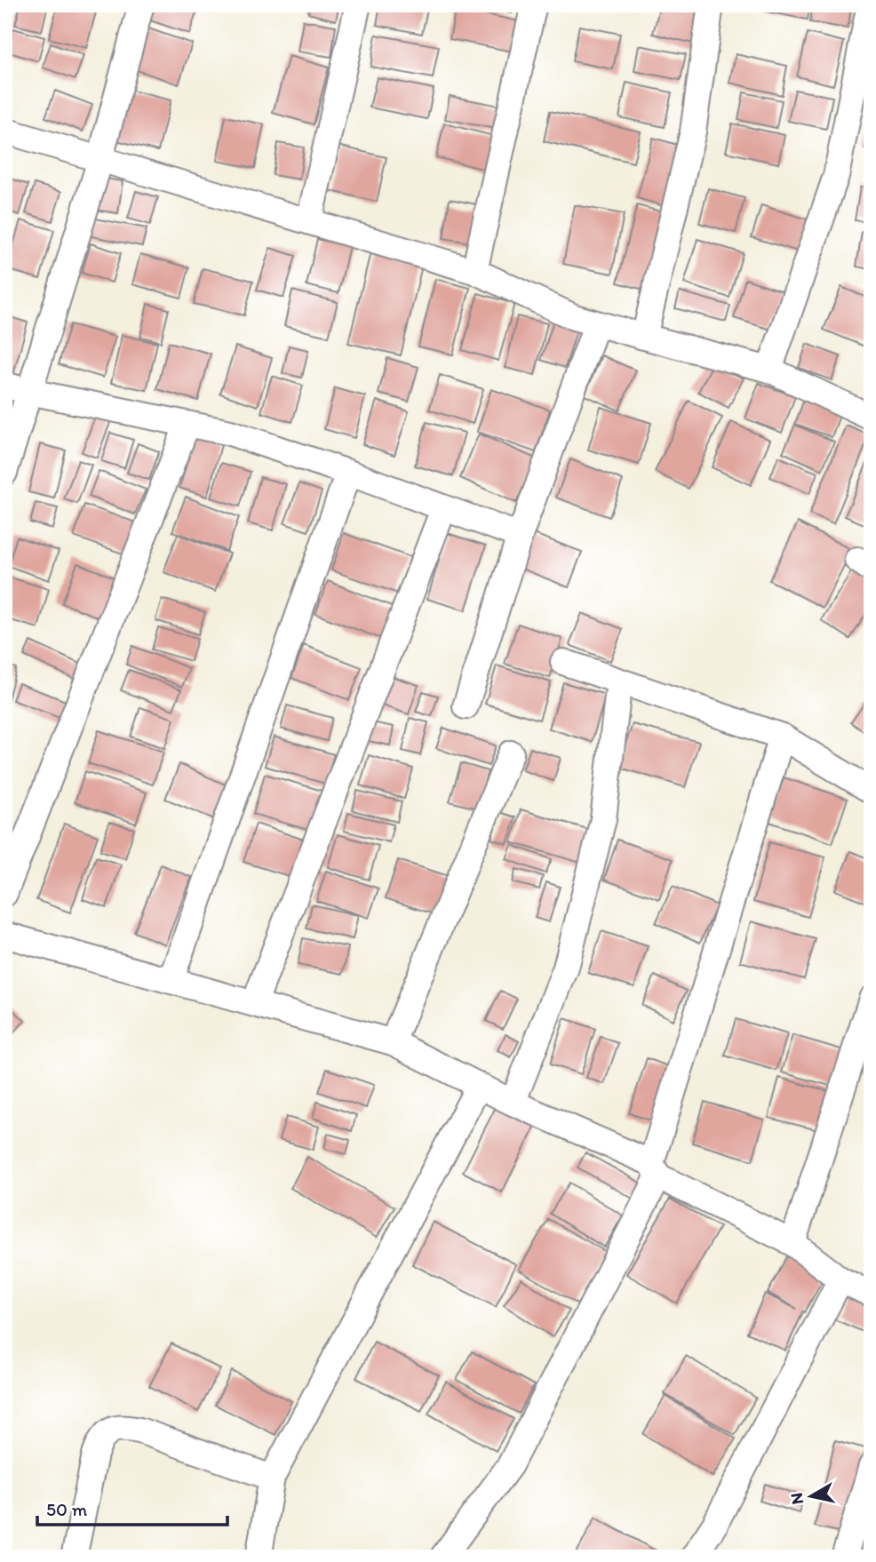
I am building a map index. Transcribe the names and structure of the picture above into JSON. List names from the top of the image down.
{
  "scale_bar": "50 m",
  "north": "left"
}
